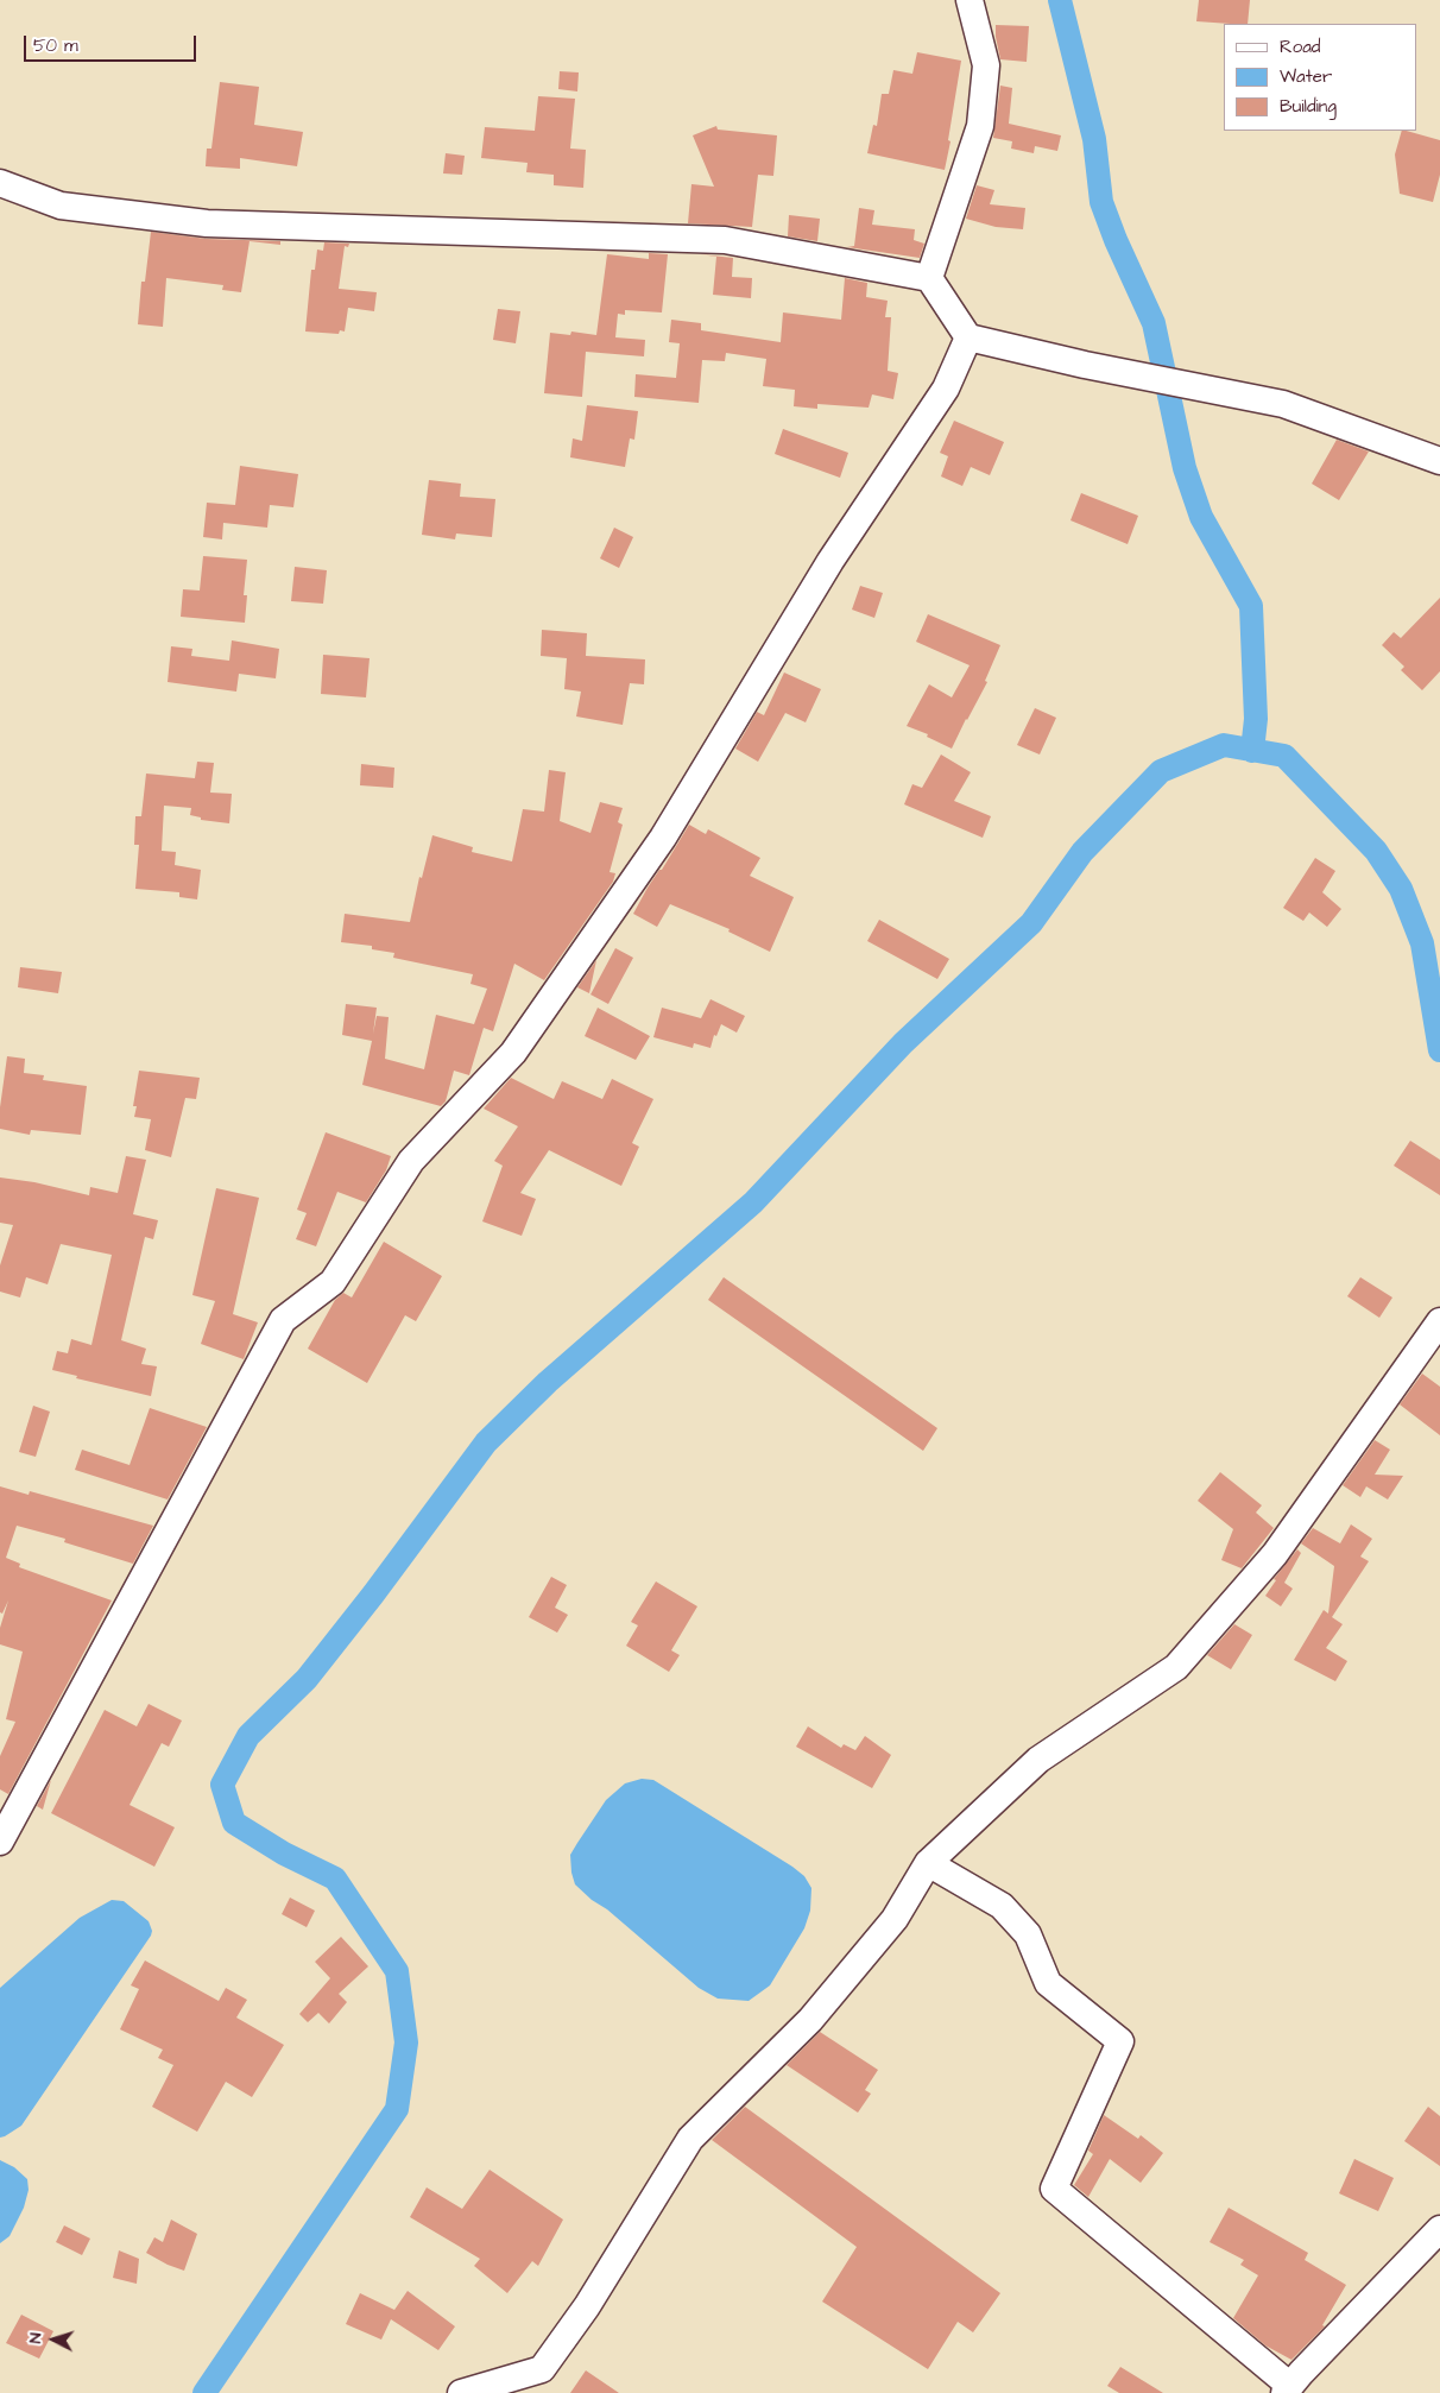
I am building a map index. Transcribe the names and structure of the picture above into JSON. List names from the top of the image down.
{
  "legend": ["Road", "Water", "Building"],
  "scale_bar": "50 m",
  "north": "left"
}
